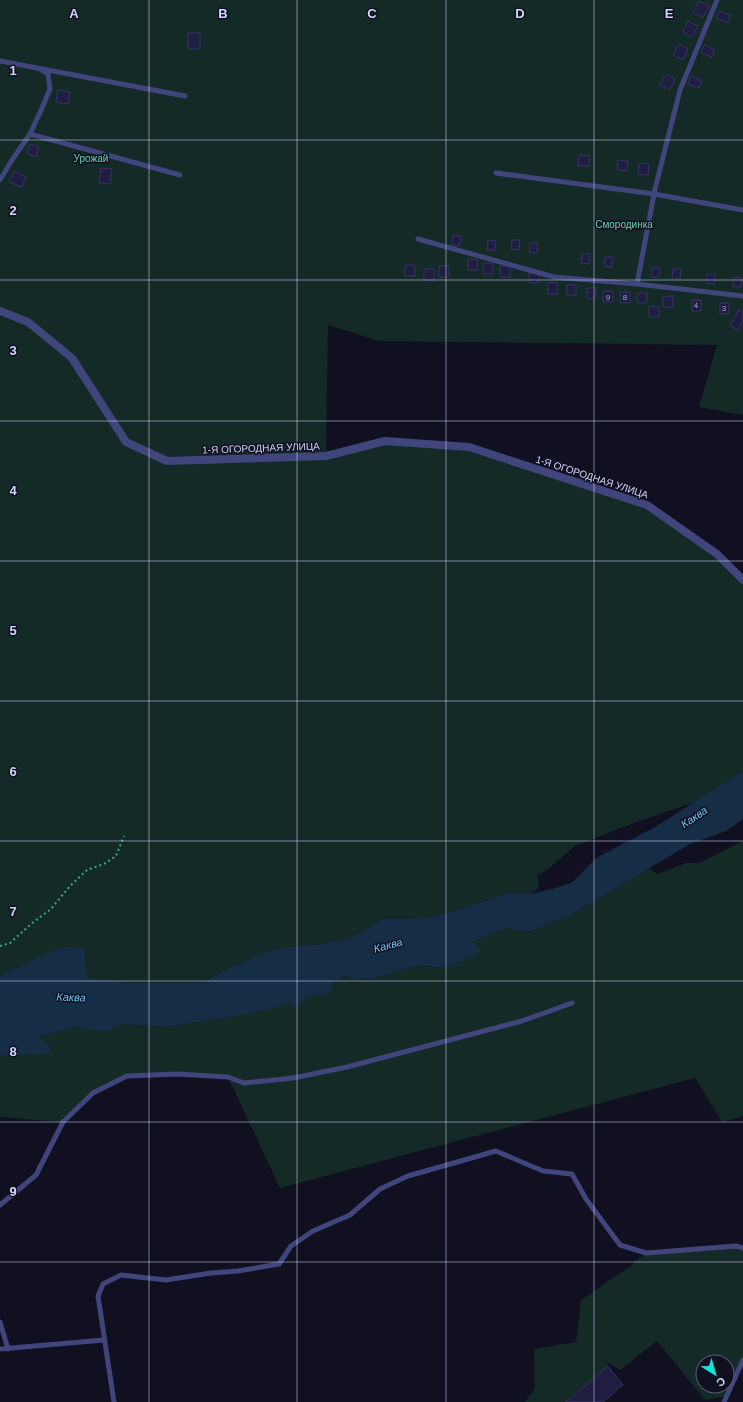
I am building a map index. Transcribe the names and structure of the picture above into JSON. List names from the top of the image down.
{
  "streets": {
    "street": ["1-Я ОГОРОДНАЯ УЛИЦА"]
  },
  "water": ["Каква"],
  "parks": ["Урожай", "Смородинка"],
  "house_numbers": [
    "9",
    "8",
    "4",
    "3"
  ],
  "north": "bottom right",
  "grid": {
    "columns": [
      "A",
      "B",
      "C",
      "D",
      "E"
    ],
    "rows": [
      "1",
      "2",
      "3",
      "4",
      "5",
      "6",
      "7",
      "8",
      "9"
    ]
  }
}
